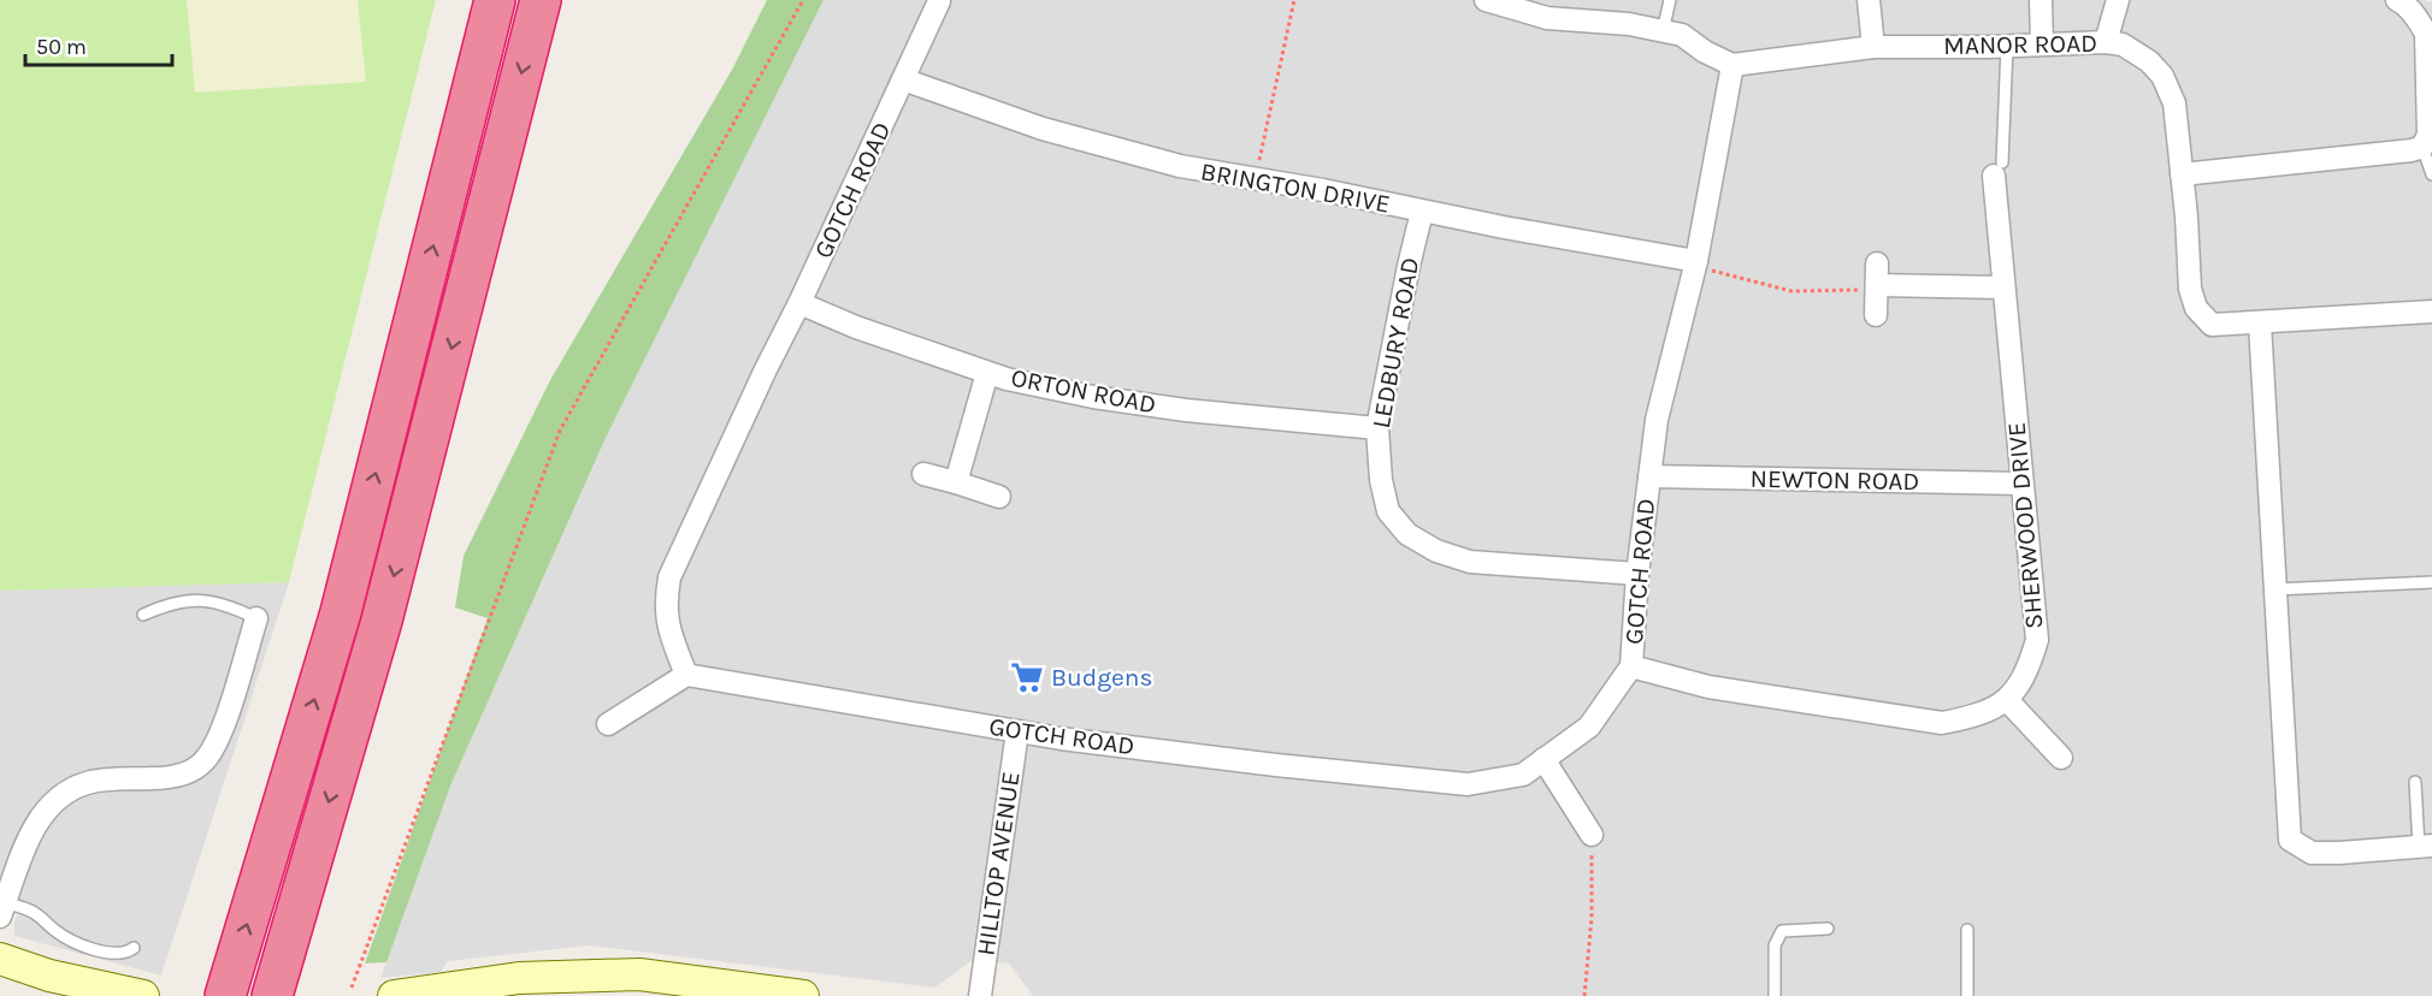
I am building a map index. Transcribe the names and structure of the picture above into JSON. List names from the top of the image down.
{
  "streets": {
    "street": [
      "MANOR ROAD",
      "BRINGTON DRIVE",
      "GOTCH ROAD",
      "LEDBURY ROAD",
      "ORTON ROAD",
      "NEWTON ROAD",
      "SHERWOOD DRIVE",
      "HILLTOP AVENUE"
    ]
  },
  "crossings": [
    ["MANOR ROAD", "GOTCH ROAD"],
    ["BRINGTON DRIVE", "GOTCH ROAD"],
    ["BRINGTON DRIVE", "LEDBURY ROAD"],
    ["GOTCH ROAD", "LEDBURY ROAD"],
    ["GOTCH ROAD", "ORTON ROAD"],
    ["GOTCH ROAD", "NEWTON ROAD"],
    ["GOTCH ROAD", "HILLTOP AVENUE"],
    ["LEDBURY ROAD", "ORTON ROAD"],
    ["NEWTON ROAD", "SHERWOOD DRIVE"]
  ],
  "places": {
    "supermarket": ["Budgens"]
  },
  "scale_bar": "50 m"
}
